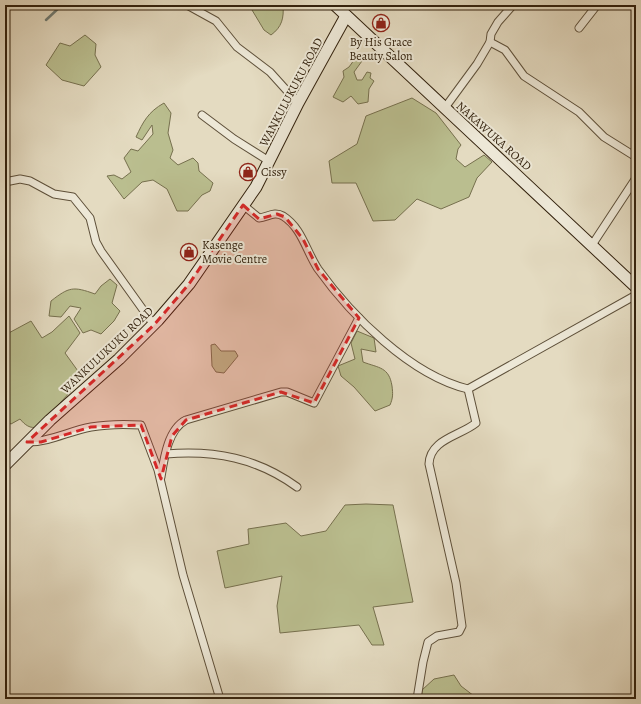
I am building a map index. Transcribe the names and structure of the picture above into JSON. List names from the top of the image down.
{
  "streets": {
    "main road": ["WANKULUKUKU ROAD", "NAKAWUKA ROAD"]
  },
  "crossings": [
    ["WANKULUKUKU ROAD", "NAKAWUKA ROAD"]
  ],
  "places": {
    "shop": ["By His Grace Beauty Salon", "Cissy", "Kasenge Movie Centre"]
  }
}
